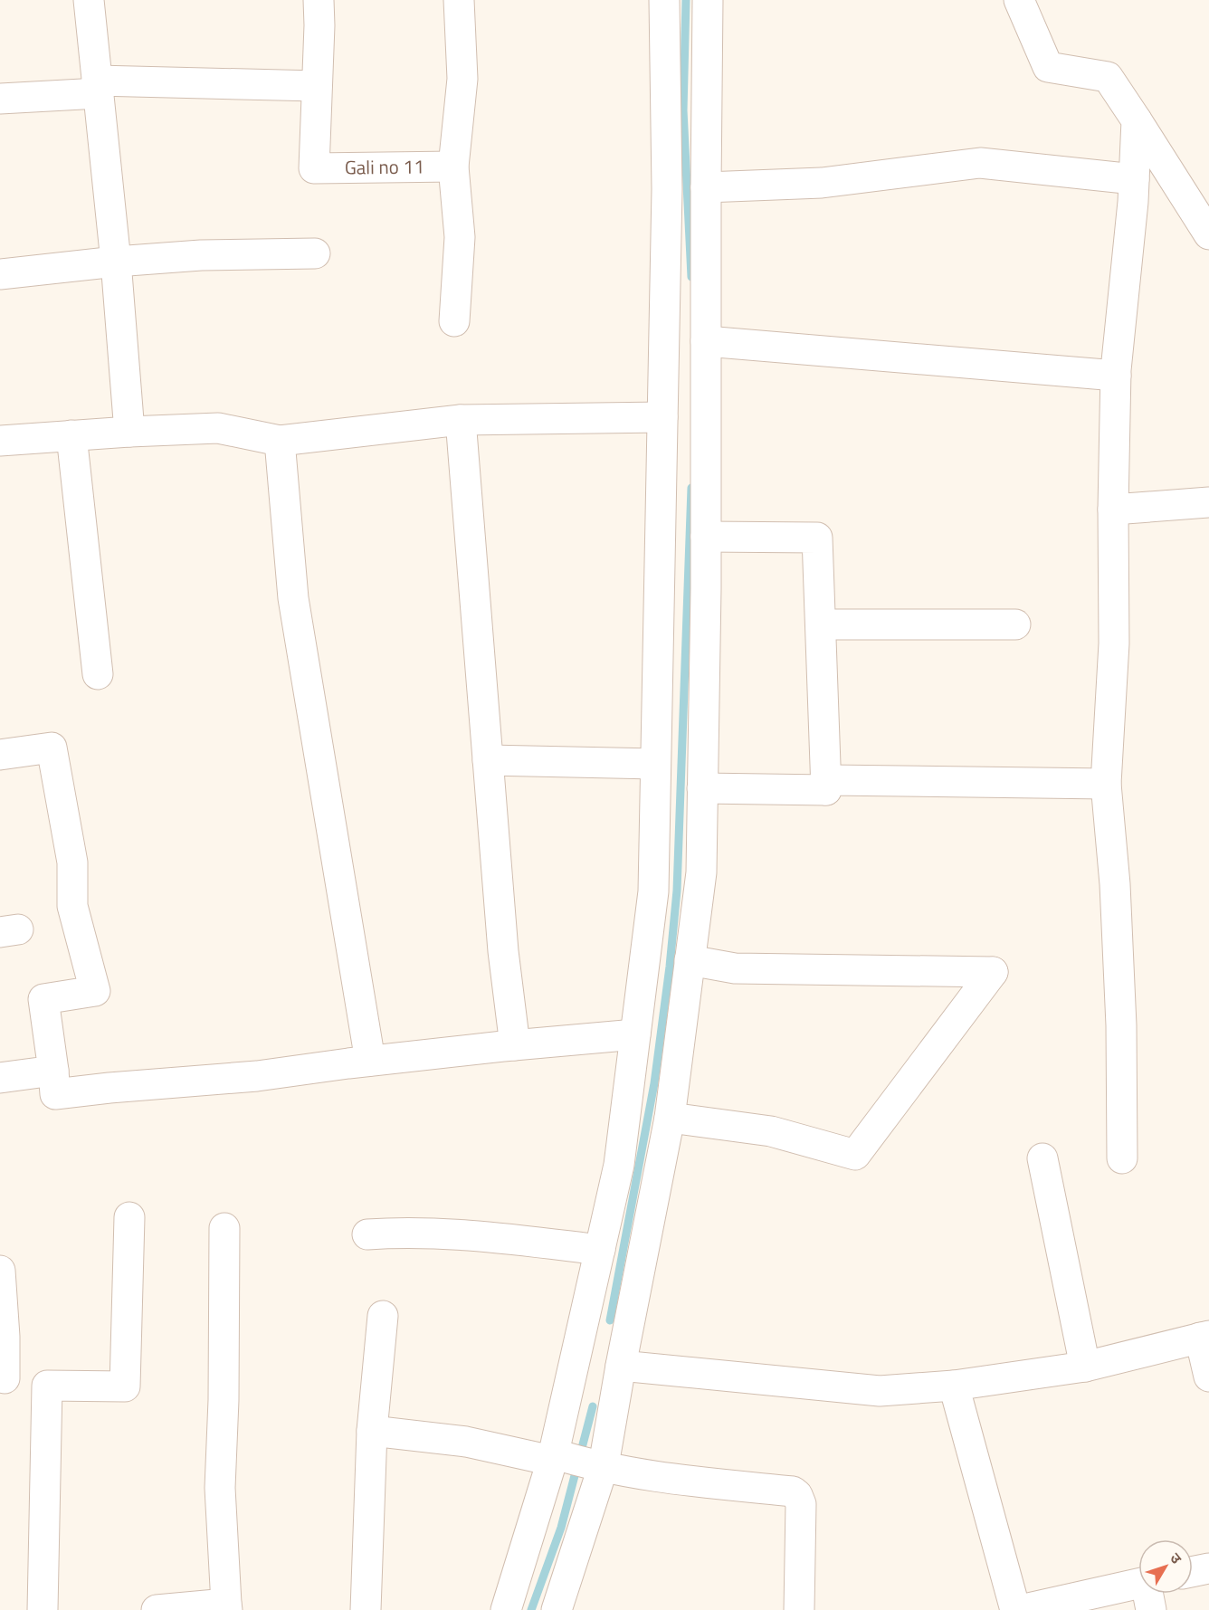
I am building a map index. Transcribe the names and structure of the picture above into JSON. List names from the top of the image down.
{
  "streets": {
    "street": ["Gali no 11"]
  },
  "north": "top right"
}
